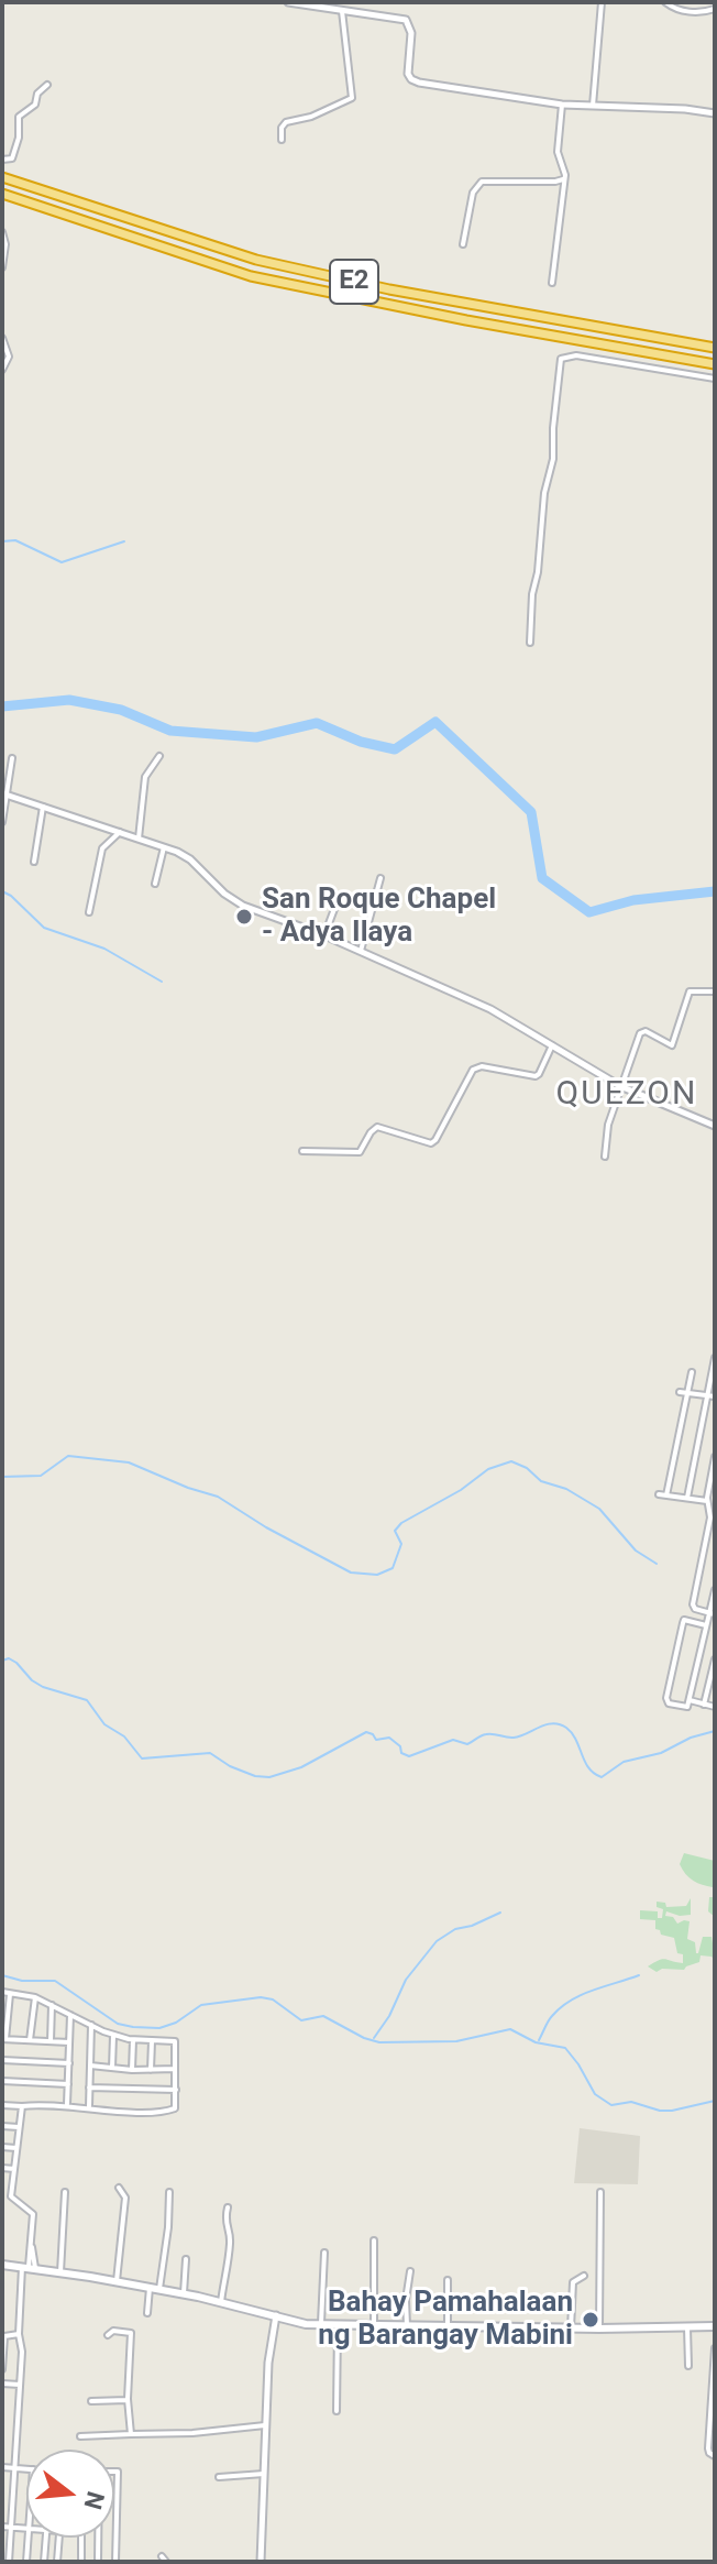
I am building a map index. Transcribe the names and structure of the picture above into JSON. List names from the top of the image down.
{
  "streets": {
    "highway": ["E2"]
  },
  "districts": ["QUEZON"],
  "places": ["San Roque Chapel - Adya Ilaya", "Bahay Pamahalaan ng Barangay Mabini"],
  "north": "right"
}
